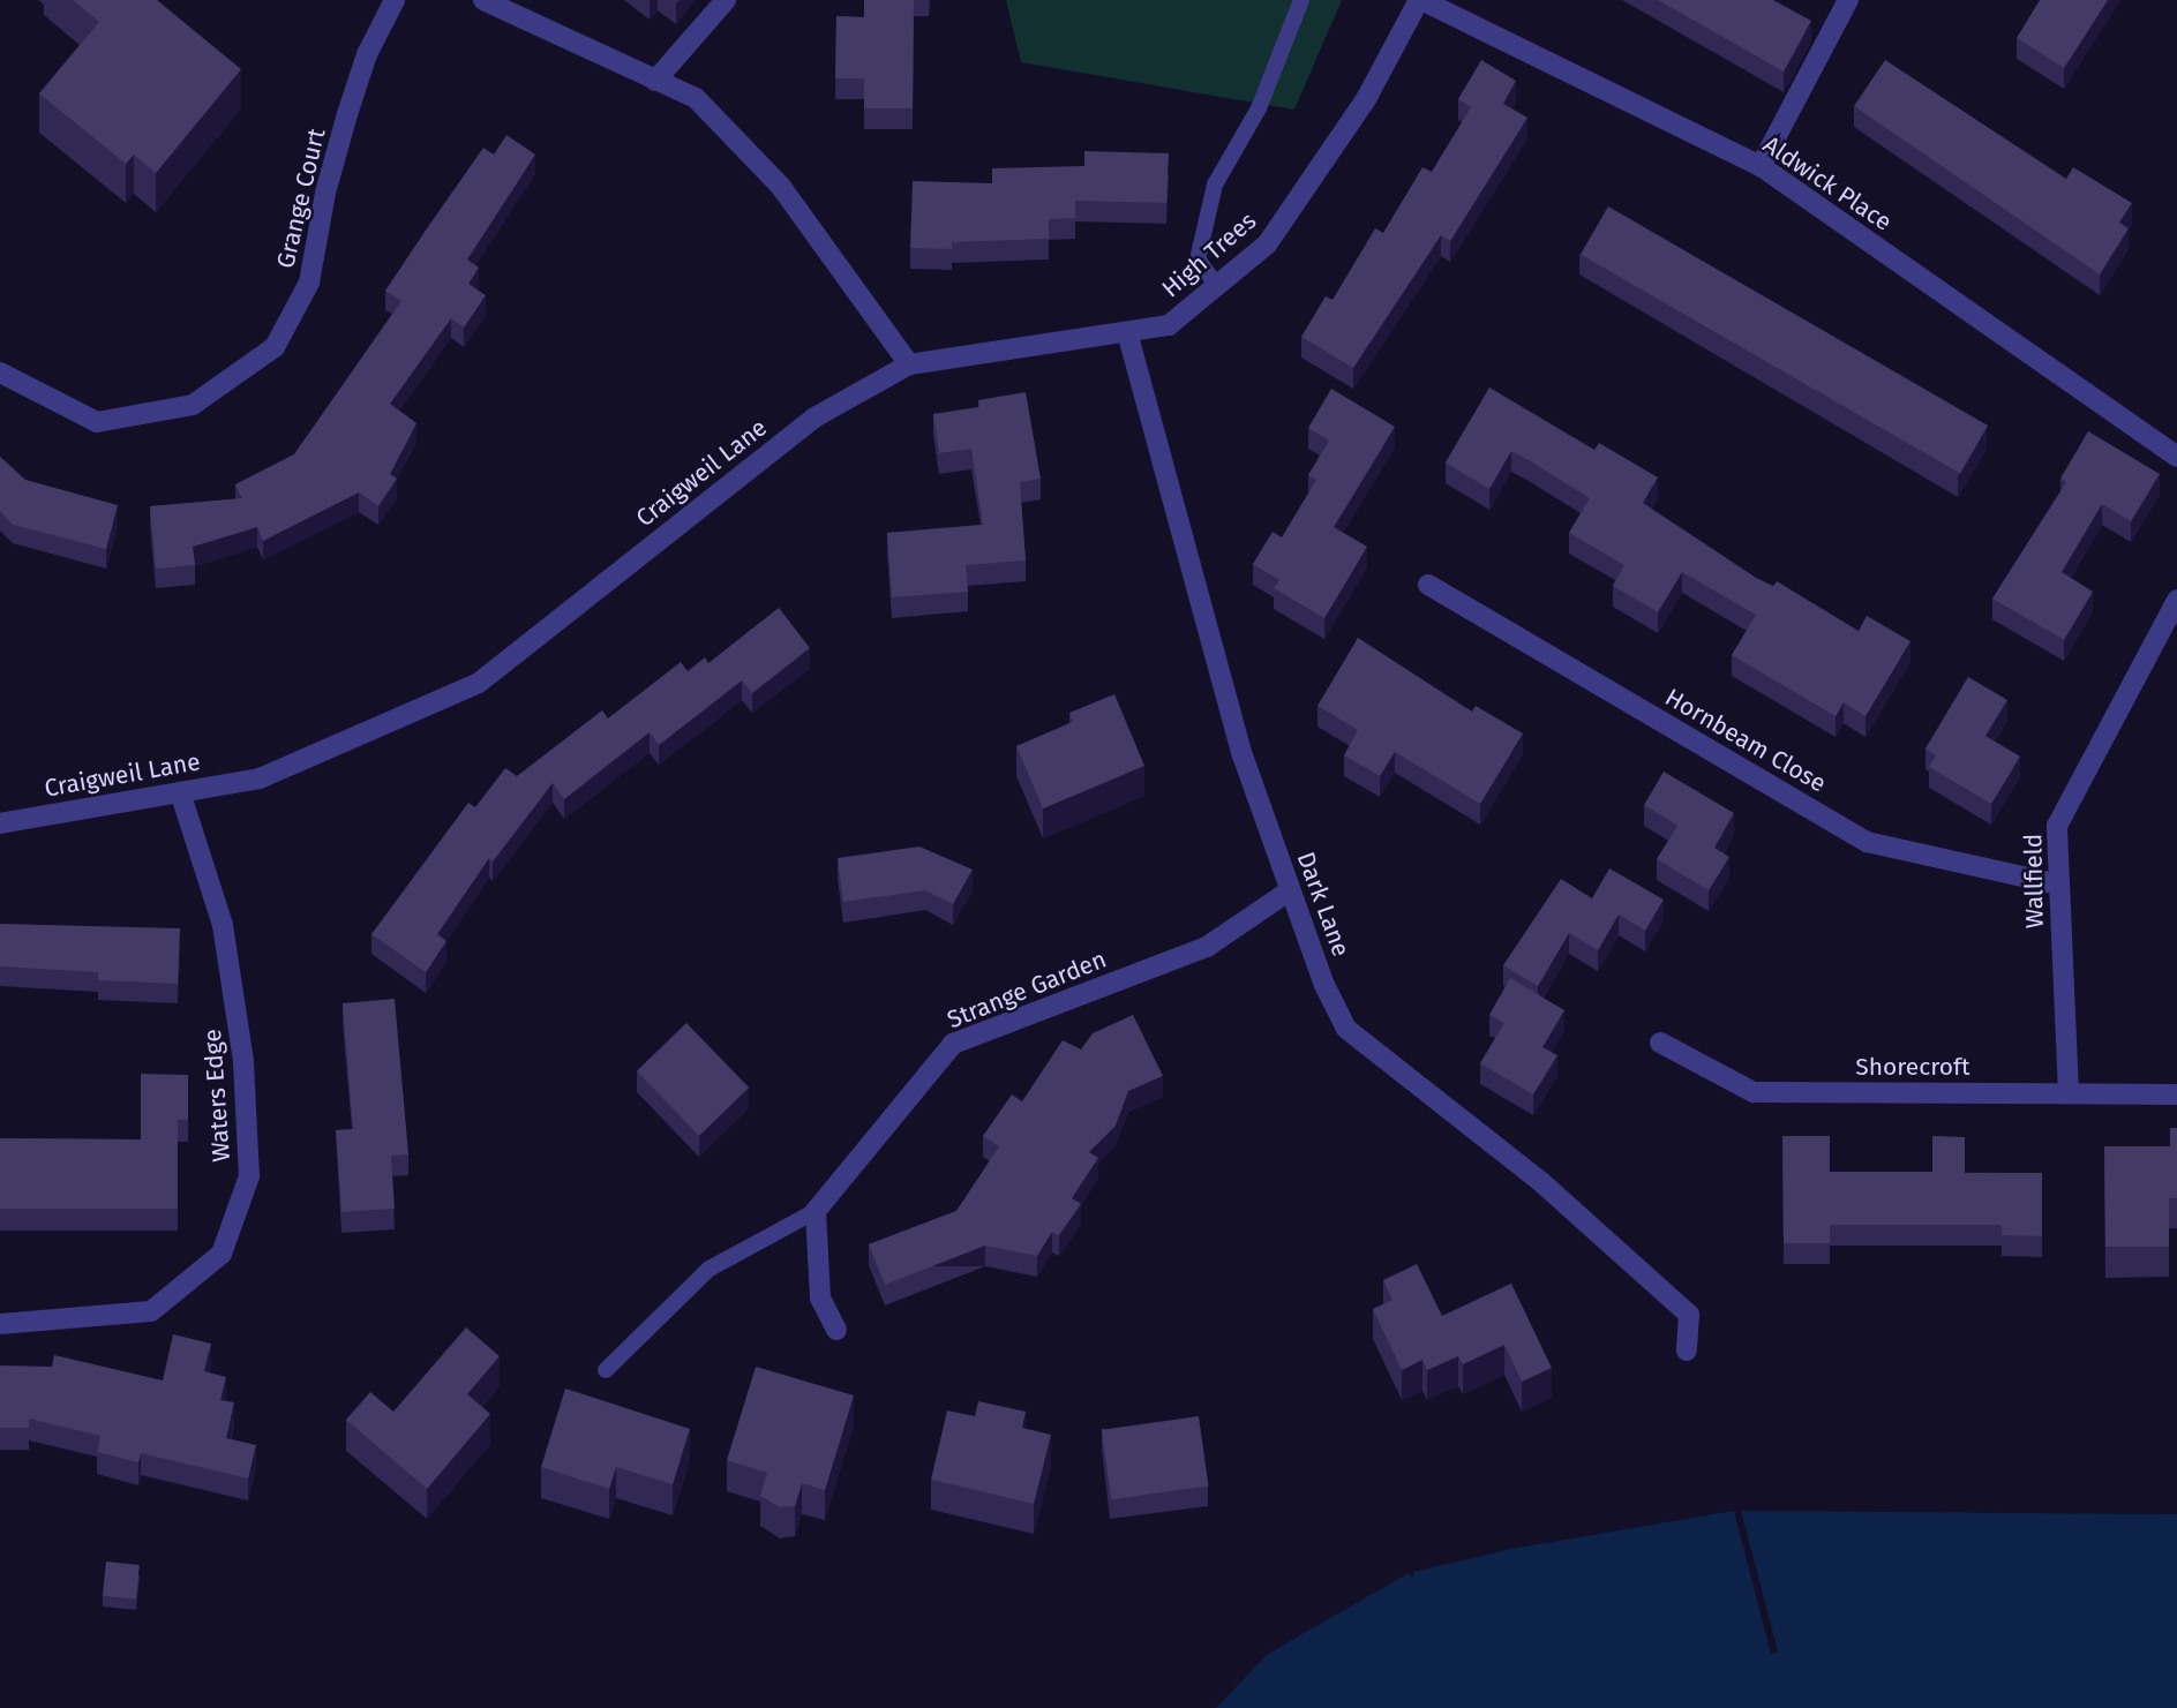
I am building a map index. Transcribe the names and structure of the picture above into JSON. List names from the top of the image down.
{
  "streets": {
    "street": [
      "Aldwick Place",
      "Grange Court",
      "High Trees",
      "Craigweil Lane",
      "Hornbeam Close",
      "Wallfield",
      "Dark Lane",
      "Strange Garden",
      "Shorecroft",
      "Waters Edge"
    ]
  },
  "crossings": [
    ["Aldwick Place", "High Trees"],
    ["High Trees", "Craigweil Lane"],
    ["High Trees", "Dark Lane"],
    ["Craigweil Lane", "Waters Edge"],
    ["Hornbeam Close", "Wallfield"],
    ["Wallfield", "Shorecroft"],
    ["Dark Lane", "Strange Garden"]
  ]
}
